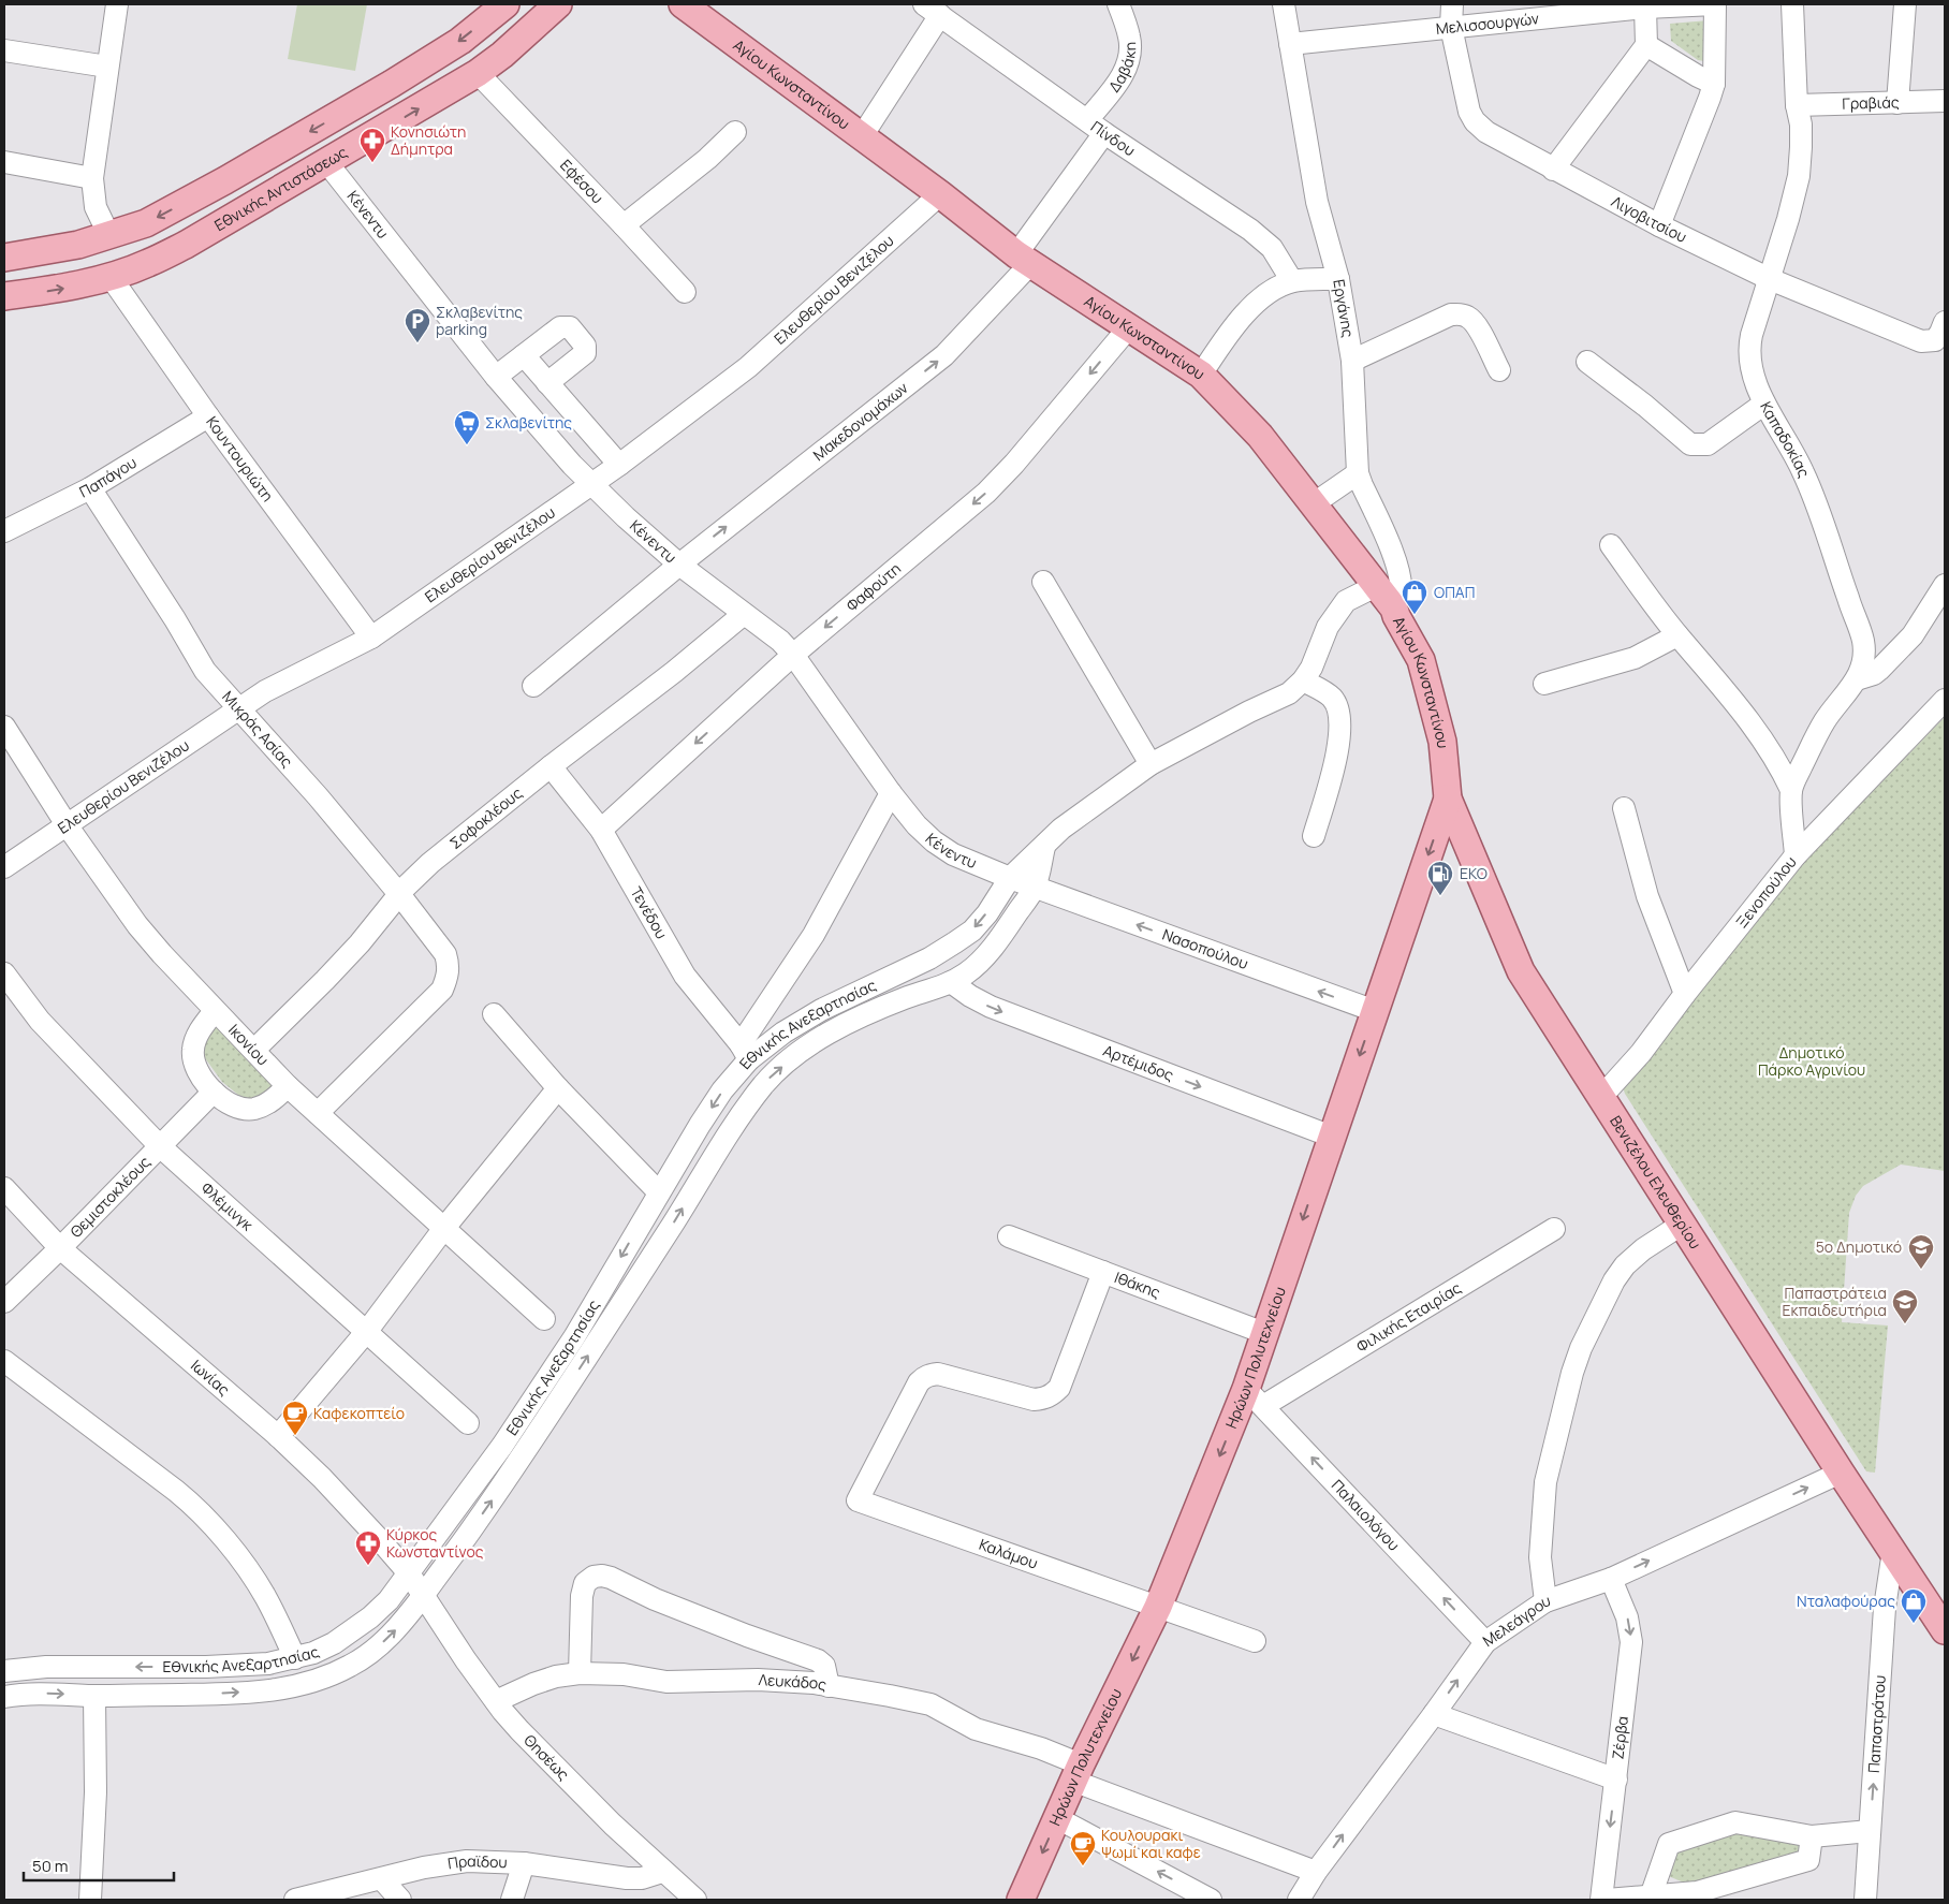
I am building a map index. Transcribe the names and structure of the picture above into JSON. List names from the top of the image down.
{
  "streets": {
    "main road": [
      "Αγίου Κωνσταντίνου",
      "Εθνικής Αντιστάσεως",
      "Βενιζέλου Ελευθερίου",
      "Ηρώων Πολυτεχνείου"
    ],
    "street": [
      "Μελισσουργών",
      "Δαβάκη",
      "Γραβιάς",
      "Πίνδου",
      "Εφέσου",
      "Κένεντυ",
      "Λιγοβιτσίου",
      "Ελευθερίου Βενιζέλου",
      "Εργάνης",
      "Μακεδονομάχων",
      "Καπαδοκίας",
      "Κουντουριώτη",
      "Παπάγου",
      "Φαφούτη",
      "Μικράς Ασίας",
      "Σοφοκλέους",
      "Ξενοπούλου",
      "Τενέδου",
      "Νασοπούλου",
      "Εθνικής Ανεξαρτησίας",
      "Ικονίου",
      "Αρτέμιδος",
      "Θεμιστοκλέους",
      "Φλέμινγκ",
      "Ιθάκης",
      "Φιλικής Εταιρίας",
      "Ιωνίας",
      "Παλαιολόγου",
      "Καλάμου",
      "Μελεάγρου",
      "Λευκάδος",
      "Παπαστράτου",
      "Ζέρβα",
      "Θησέως",
      "Πραϊδου"
    ]
  },
  "crossings": [
    ["Μελισσουργών", "Λιγοβιτσίου"],
    ["Μελισσουργών", "Εργάνης"],
    ["Δαβάκη", "Αγίου Κωνσταντίνου"],
    ["Δαβάκη", "Πίνδου"],
    ["Δαβάκη", "Μακεδονομάχων"],
    ["Αγίου Κωνσταντίνου", "Ελευθερίου Βενιζέλου"],
    ["Αγίου Κωνσταντίνου", "Εργάνης"],
    ["Αγίου Κωνσταντίνου", "Μακεδονομάχων"],
    ["Αγίου Κωνσταντίνου", "Φαφούτη"],
    ["Αγίου Κωνσταντίνου", "Βενιζέλου Ελευθερίου"],
    ["Αγίου Κωνσταντίνου", "Ηρώων Πολυτεχνείου"],
    ["Γραβιάς", "Καπαδοκίας"],
    ["Εφέσου", "Εθνικής Αντιστάσεως"],
    ["Εθνικής Αντιστάσεως", "Κένεντυ"],
    ["Εθνικής Αντιστάσεως", "Κουντουριώτη"],
    ["Κένεντυ", "Ελευθερίου Βενιζέλου"],
    ["Κένεντυ", "Μακεδονομάχων"],
    ["Κένεντυ", "Φαφούτη"],
    ["Κένεντυ", "Σοφοκλέους"],
    ["Κένεντυ", "Νασοπούλου"],
    ["Κένεντυ", "Εθνικής Ανεξαρτησίας"],
    ["Λιγοβιτσίου", "Καπαδοκίας"],
    ["Ελευθερίου Βενιζέλου", "Κουντουριώτη"],
    ["Ελευθερίου Βενιζέλου", "Μικράς Ασίας"],
    ["Ελευθερίου Βενιζέλου", "Ικονίου"],
    ["Καπαδοκίας", "Ξενοπούλου"],
    ["Κουντουριώτη", "Παπάγου"],
    ["Παπάγου", "Μικράς Ασίας"],
    ["Φαφούτη", "Τενέδου"],
    ["Μικράς Ασίας", "Σοφοκλέους"],
    ["Μικράς Ασίας", "Ικονίου"],
    ["Σοφοκλέους", "Τενέδου"],
    ["Σοφοκλέους", "Ικονίου"],
    ["Ξενοπούλου", "Βενιζέλου Ελευθερίου"],
    ["Τενέδου", "Εθνικής Ανεξαρτησίας"],
    ["Νασοπούλου", "Ηρώων Πολυτεχνείου"],
    ["Εθνικής Ανεξαρτησίας", "Ιωνίας"],
    ["Αρτέμιδος", "Ηρώων Πολυτεχνείου"],
    ["Βενιζέλου Ελευθερίου", "Ηρώων Πολυτεχνείου"],
    ["Βενιζέλου Ελευθερίου", "Μελεάγρου"],
    ["Βενιζέλου Ελευθερίου", "Παπαστράτου"],
    ["Θεμιστοκλέους", "Φλέμινγκ"],
    ["Θεμιστοκλέους", "Ιωνίας"],
    ["Ιθάκης", "Ηρώων Πολυτεχνείου"],
    ["Ιθάκης", "Καλάμου"],
    ["Φιλικής Εταιρίας", "Ηρώων Πολυτεχνείου"],
    ["Φιλικής Εταιρίας", "Παλαιολόγου"],
    ["Ηρώων Πολυτεχνείου", "Παλαιολόγου"],
    ["Ηρώων Πολυτεχνείου", "Καλάμου"],
    ["Ηρώων Πολυτεχνείου", "Λευκάδος"],
    ["Ιωνίας", "Θησέως"],
    ["Παλαιολόγου", "Μελεάγρου"],
    ["Μελεάγρου", "Λευκάδος"],
    ["Μελεάγρου", "Ζέρβα"],
    ["Λευκάδος", "Θησέως"],
    ["Θησέως", "Πραϊδου"]
  ],
  "one_way": [
    "Μακεδονομάχων",
    "Φαφούτη",
    "Νασοπούλου",
    "Αρτέμιδος",
    "Ηρώων Πολυτεχνείου",
    "Παλαιολόγου",
    "Μελεάγρου",
    "Παπαστράτου",
    "Ζέρβα"
  ],
  "parks": ["Δημοτικό Πάρκο Αγρινίου"],
  "places": {
    "pharmacy": ["Κονησιώτη Δήμητρα", "Κύρκος Κωνσταντίνος"],
    "parking": ["Σκλαβενίτης parking"],
    "supermarket": ["Σκλαβενίτης"],
    "shop": ["ΟΠΑΠ", "Νταλαφούρας"],
    "fuel station": ["EKO"],
    "school or university": ["5ο Δημοτικό", "Παπαστράτεια Εκπαιδευτήρια"],
    "cafe": ["Καφεκοπτείο", "Κουλουρακι Ψωμί και καφε"]
  },
  "scale_bar": "50 m"
}
